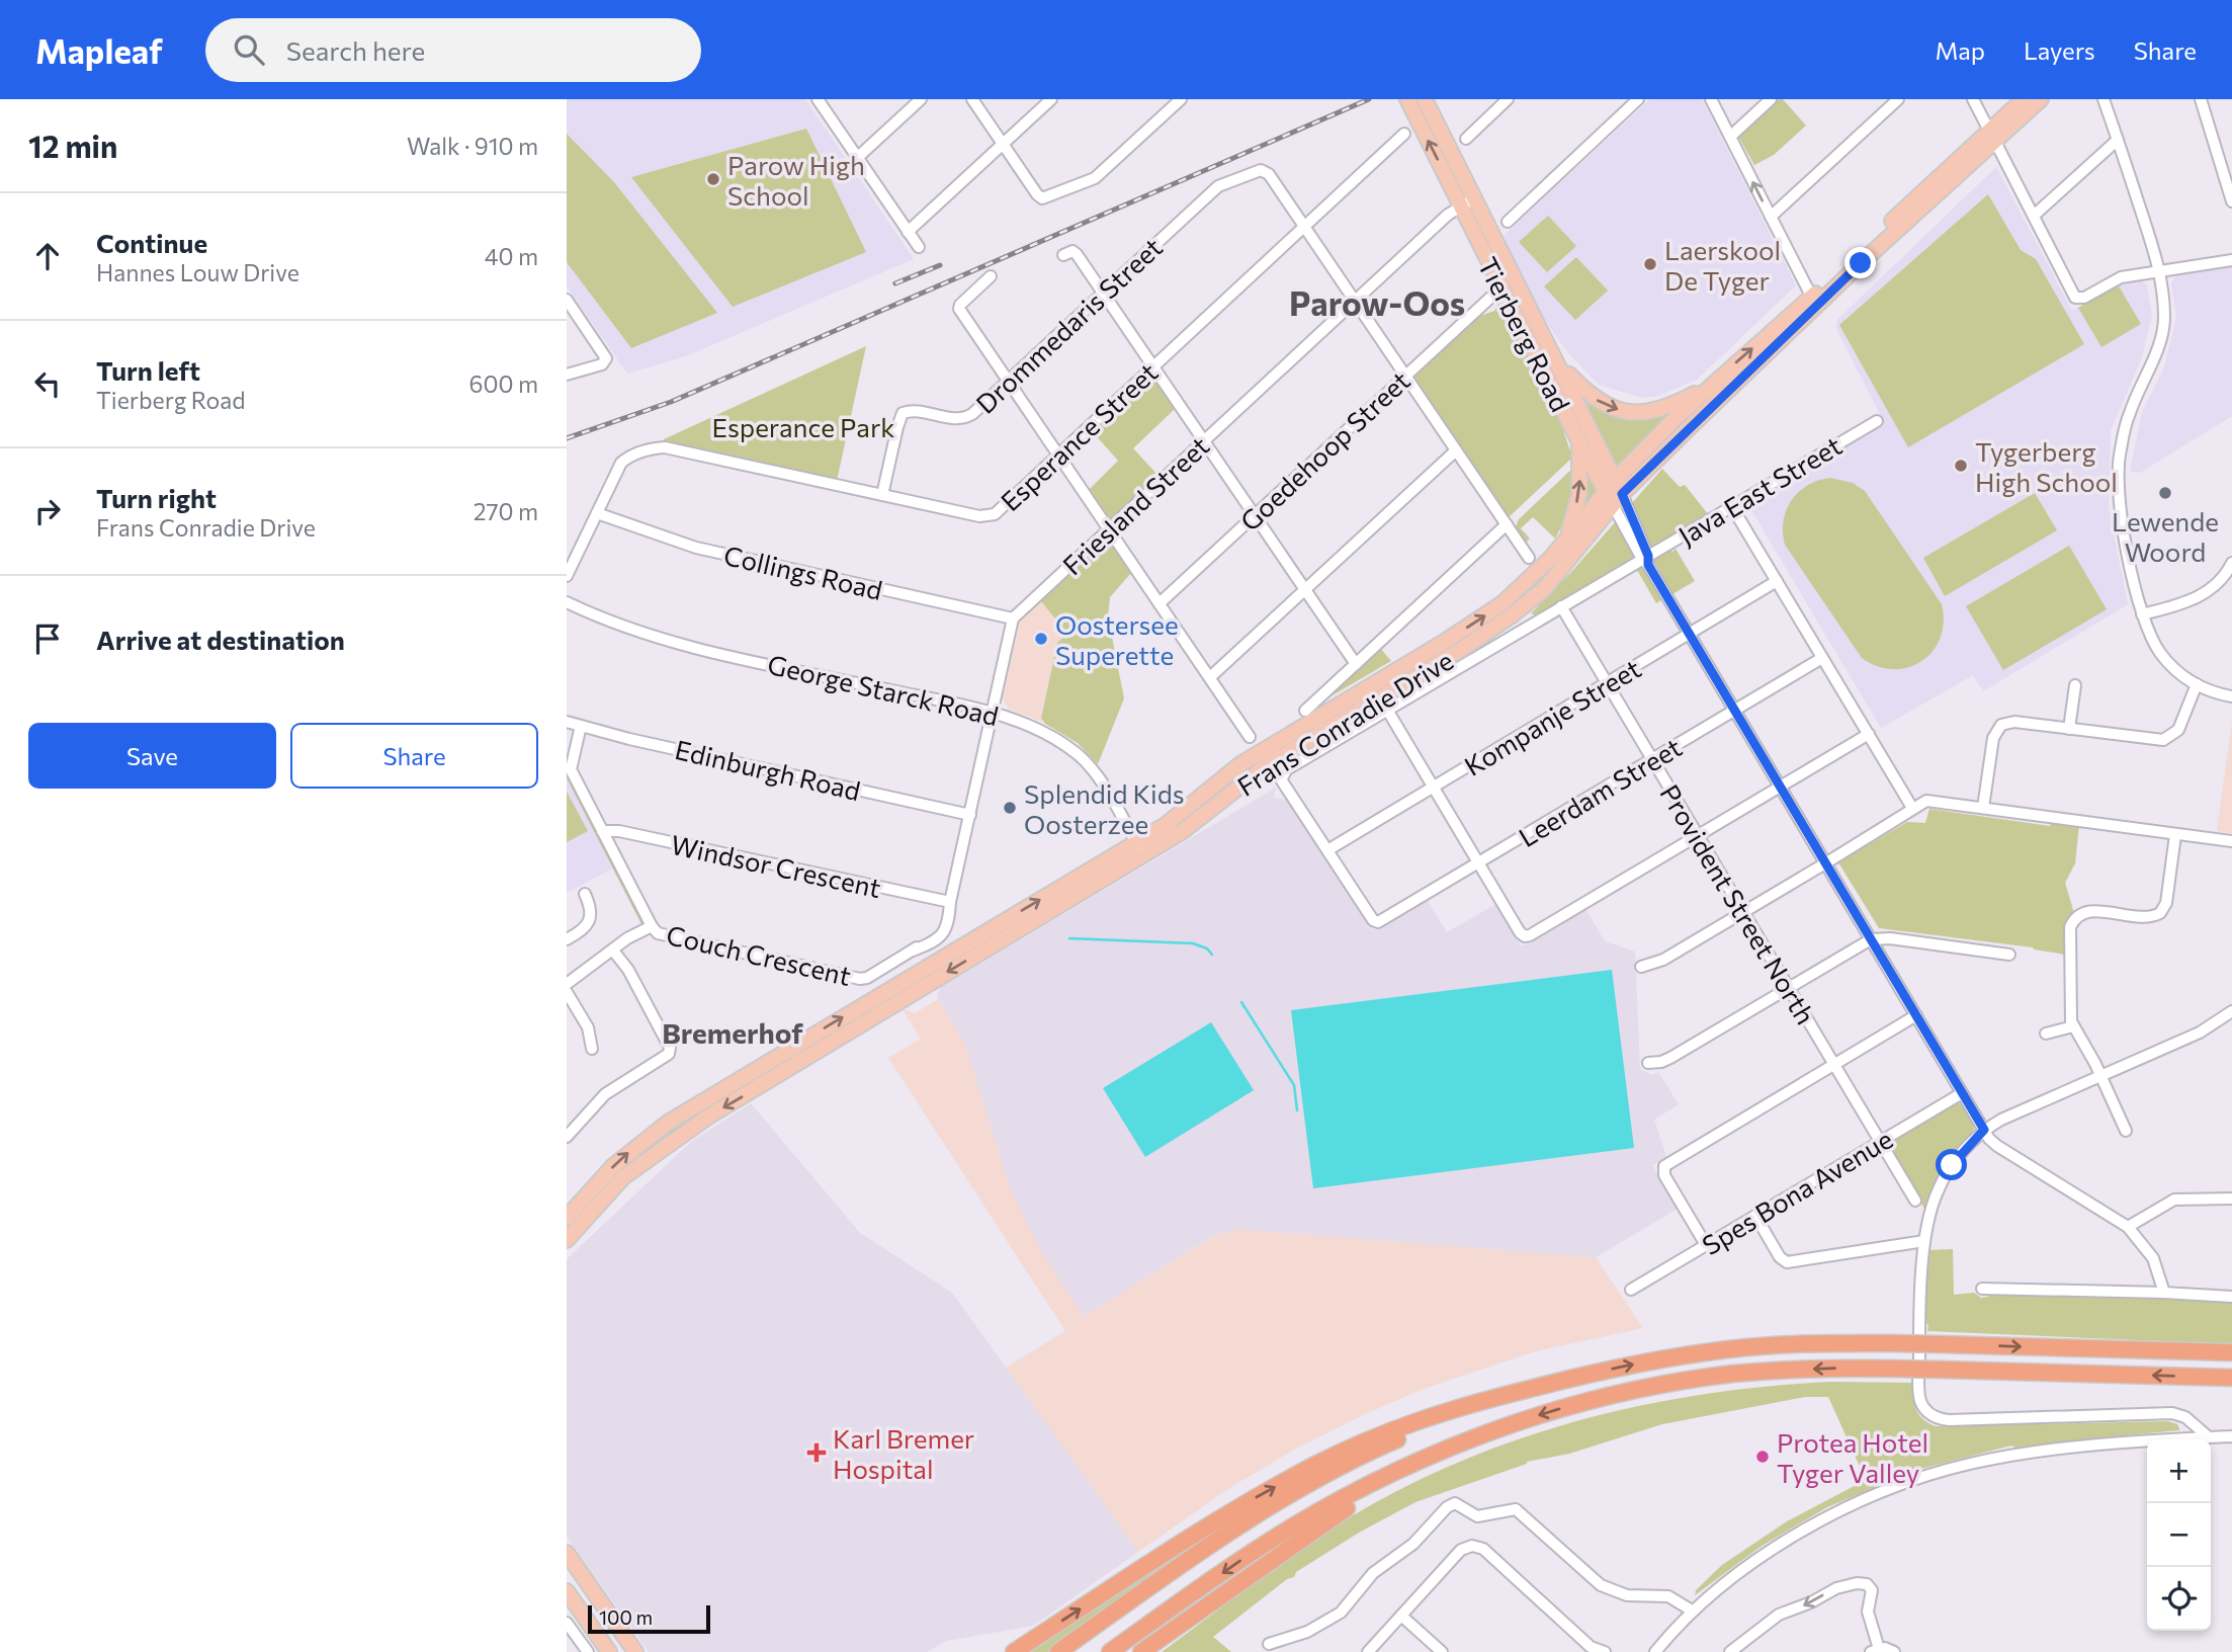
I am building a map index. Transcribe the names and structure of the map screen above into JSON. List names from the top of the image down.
{
  "streets": {
    "main road": ["Tierberg Road", "Frans Conradie Drive"],
    "street": [
      "Drommedaris Street",
      "Esperance Street",
      "Goedehoop Street",
      "Java East Street",
      "Friesland Street",
      "Collings Road",
      "George Starck Road",
      "Kompanje Street",
      "Edinburgh Road",
      "Leerdam Street",
      "Windsor Crescent",
      "Provident Street North",
      "Couch Crescent",
      "Spes Bona Avenue"
    ]
  },
  "crossings": [
    ["Drommedaris Street", "Esperance Street"],
    ["Tierberg Road", "Java East Street"],
    ["Tierberg Road", "Friesland Street"],
    ["Tierberg Road", "Kompanje Street"],
    ["Tierberg Road", "Frans Conradie Drive"],
    ["Tierberg Road", "Leerdam Street"],
    ["Tierberg Road", "Spes Bona Avenue"],
    ["Esperance Street", "Collings Road"],
    ["Java East Street", "Kompanje Street"],
    ["Java East Street", "Leerdam Street"],
    ["Java East Street", "Provident Street North"],
    ["Friesland Street", "Collings Road"],
    ["George Starck Road", "Frans Conradie Drive"],
    ["Kompanje Street", "Leerdam Street"],
    ["Kompanje Street", "Provident Street North"],
    ["Edinburgh Road", "Couch Crescent"],
    ["Leerdam Street", "Provident Street North"],
    ["Windsor Crescent", "Couch Crescent"],
    ["Provident Street North", "Spes Bona Avenue"]
  ],
  "districts": ["Parow-Oos", "Bremerhof"],
  "parks": ["Esperance Park"],
  "places": {
    "other": [
      "Parow High School",
      "Laerskool De Tyger",
      "Tygerberg High School",
      "Lewende Woord",
      "Oostersee Superette",
      "Splendid Kids Oosterzee",
      "Protea Hotel Tyger Valley"
    ],
    "health": ["Karl Bremer Hospital"]
  },
  "scale_bar": "100 m",
  "page": {
    "header": "Mapleaf",
    "search": "Search here",
    "nav": ["Map", "Layers", "Share"],
    "heading": ["12 min", "Walk · 910 m"],
    "list": [
      ["Continue", "Hannes Louw Drive", "40 m"],
      ["Turn left", "Tierberg Road", "600 m"],
      ["Turn right", "Frans Conradie Drive", "270 m"],
      "Arrive at destination"
    ],
    "buttons": ["Save", "Share"],
    "map_buttons": ["+", "−"],
    "scale": "100 m"
  }
}
